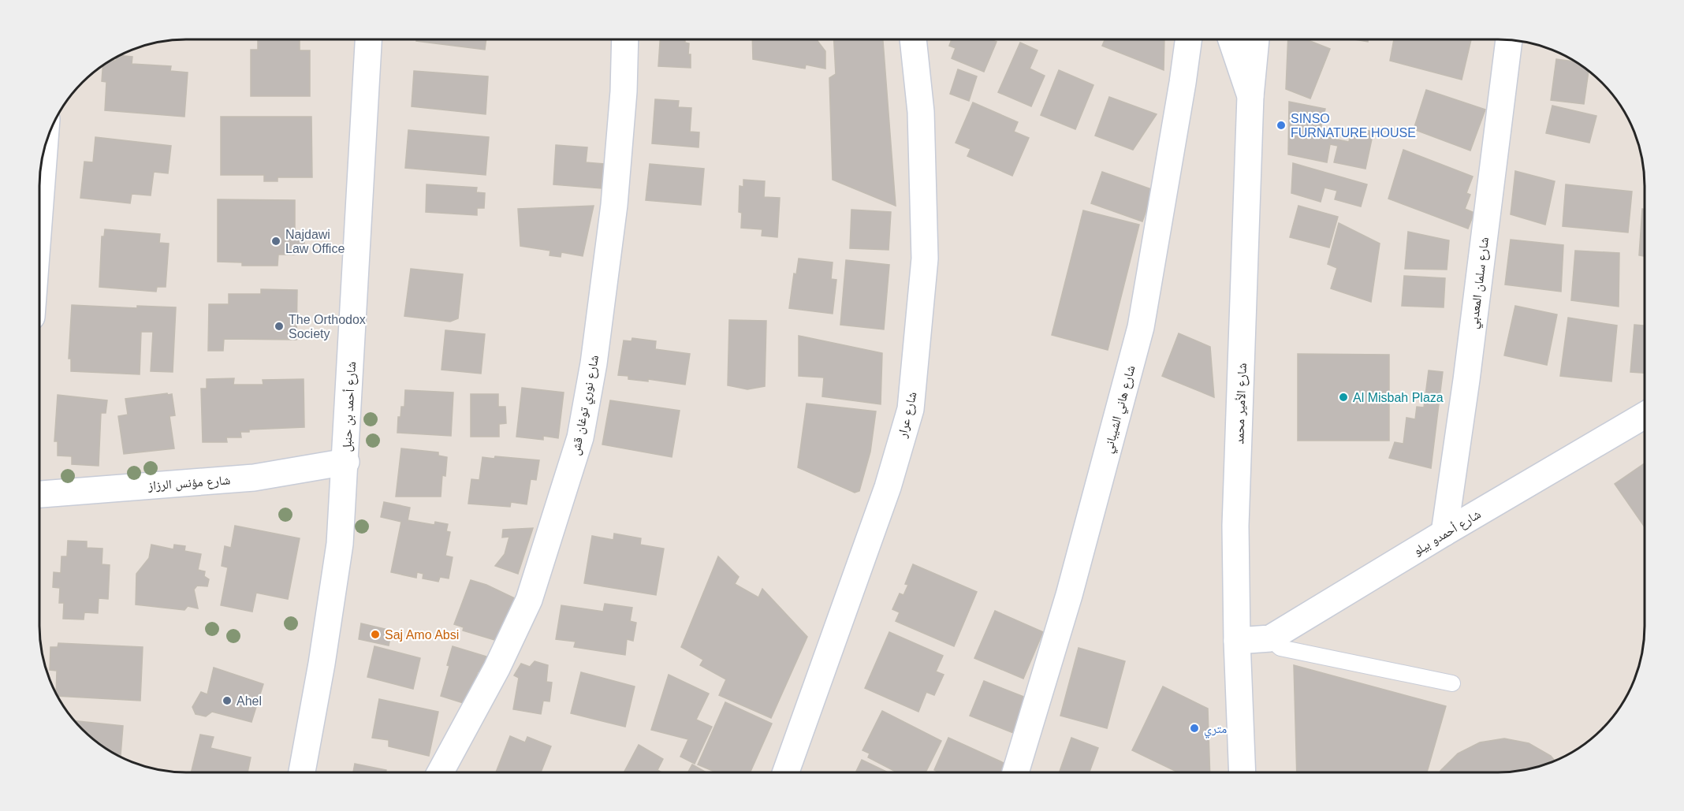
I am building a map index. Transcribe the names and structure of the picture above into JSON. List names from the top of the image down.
{
  "streets": {
    "street": [
      "شارع سلمان المعدبي",
      "شارع الأمير محمد",
      "شارع نوري توغان قش",
      "شارع أحمد بن حنبل",
      "شارع هاني الشيباني",
      "شارع عرار",
      "شارع مؤنس الرزاز",
      "شارع أحمدو بيلو"
    ]
  },
  "crossings": [
    ["شارع سلمان المعدبي", "شارع أحمدو بيلو"],
    ["شارع الأمير محمد", "شارع أحمدو بيلو"],
    ["شارع أحمد بن حنبل", "شارع مؤنس الرزاز"]
  ],
  "places": [
    "SINSO FURNATURE HOUSE",
    "Najdawi Law Office",
    "The Orthodox Society",
    "Al Misbah Plaza",
    "Saj Amo Absi",
    "Ahel",
    "متري"
  ]
}
